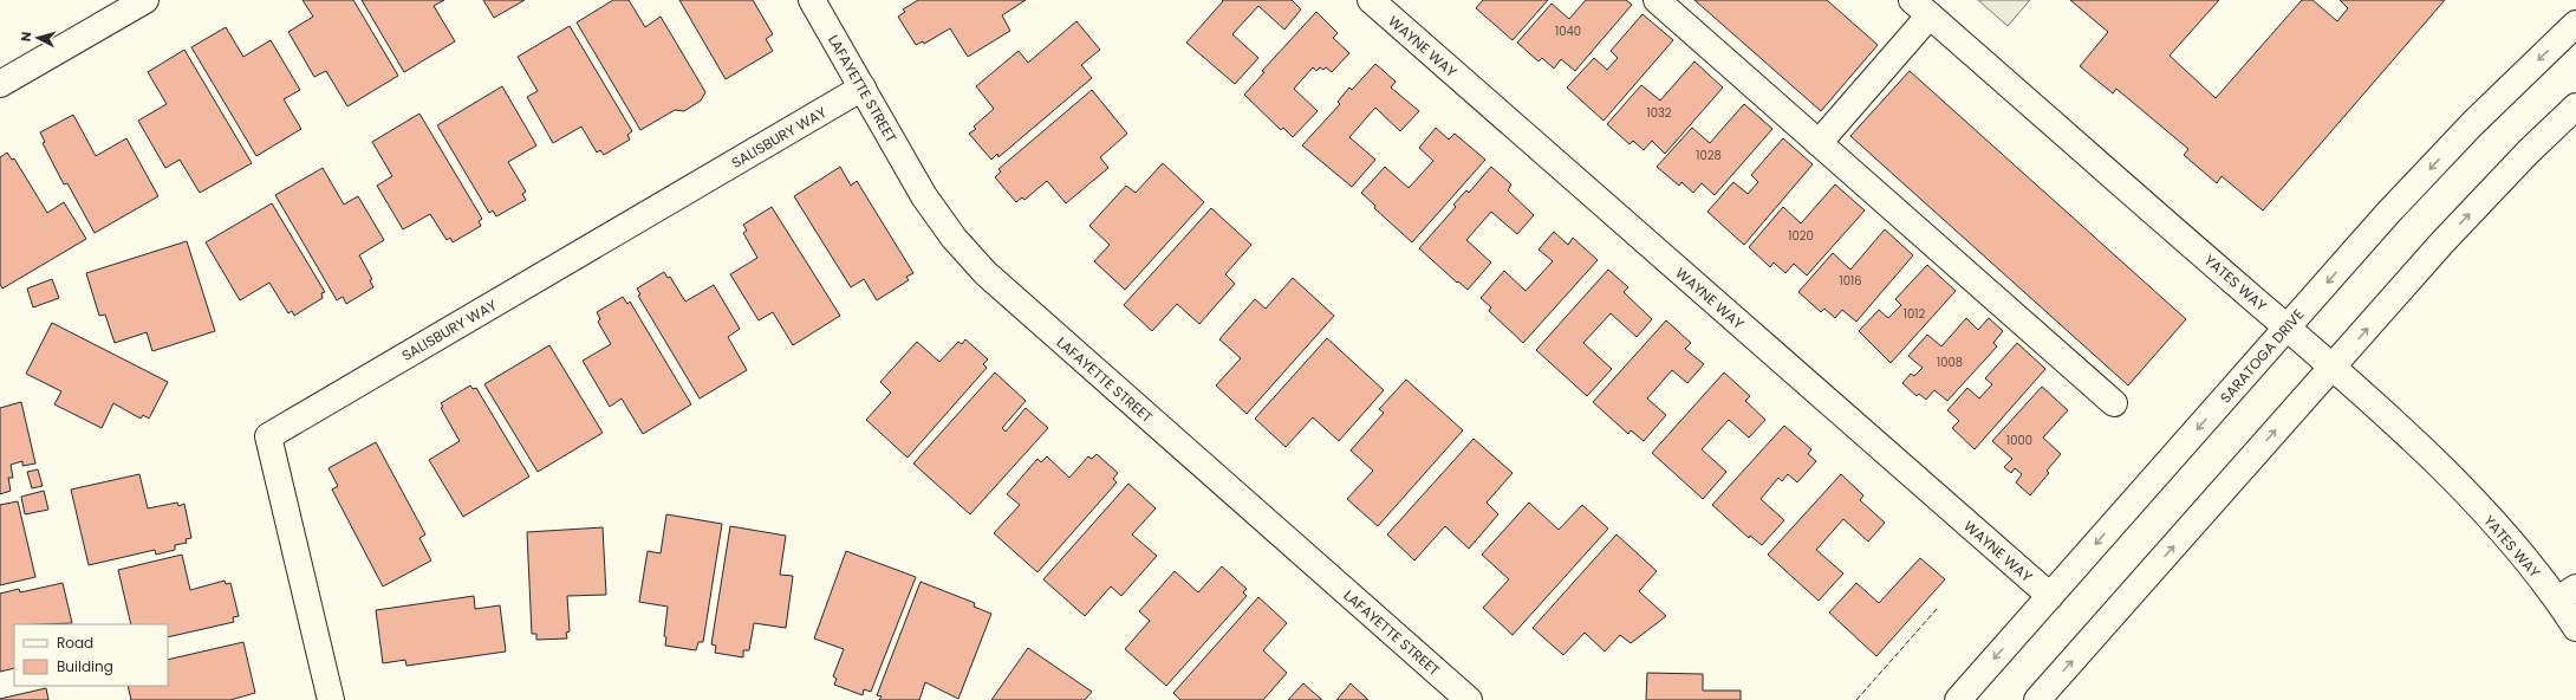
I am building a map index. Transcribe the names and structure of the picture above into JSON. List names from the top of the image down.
{
  "streets": {
    "street": [
      "WAYNE WAY",
      "LAFAYETTE STREET",
      "SALISBURY WAY",
      "YATES WAY",
      "SARATOGA DRIVE"
    ]
  },
  "crossings": [
    ["WAYNE WAY", "SARATOGA DRIVE"],
    ["LAFAYETTE STREET", "SALISBURY WAY"],
    ["YATES WAY", "SARATOGA DRIVE"]
  ],
  "house_numbers": [
    "1040",
    "1032",
    "1028",
    "1020",
    "1016",
    "1012",
    "1008",
    "1000"
  ],
  "legend": ["Road", "Building"],
  "north": "left"
}
